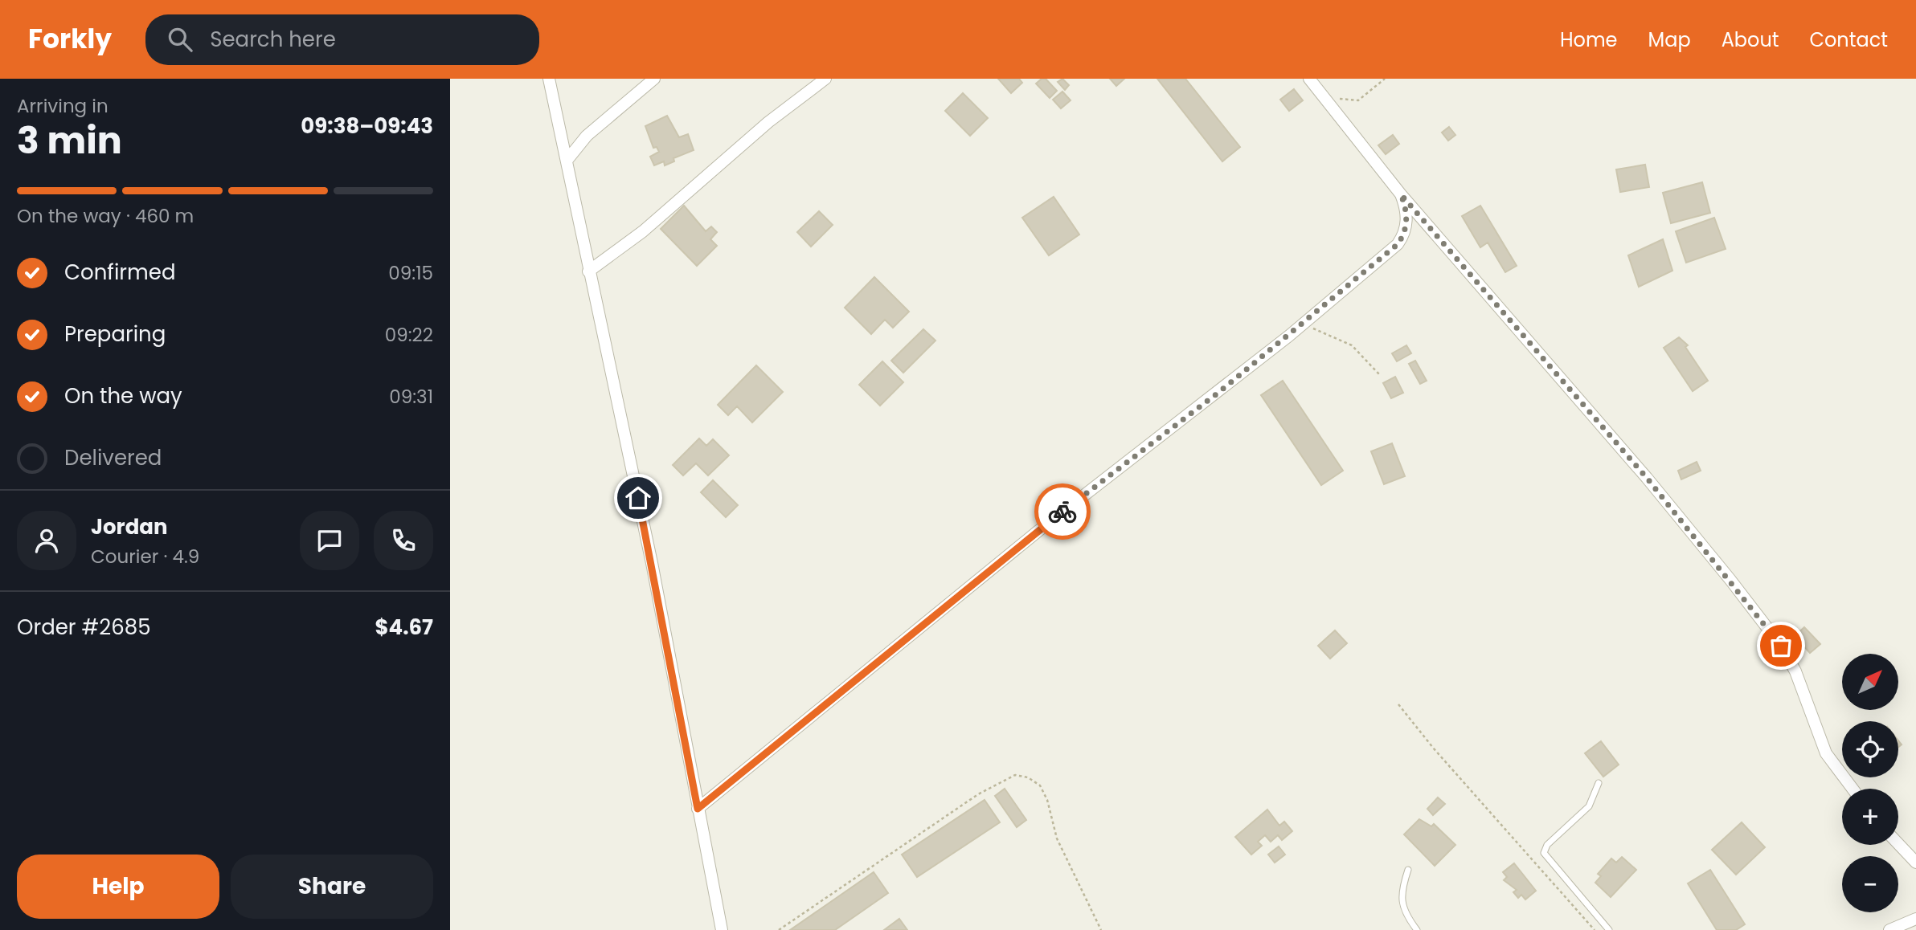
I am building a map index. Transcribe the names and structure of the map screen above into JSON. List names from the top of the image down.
{
  "north": "top right",
  "page": {
    "header": "Forkly",
    "search": "Search here",
    "nav": [
      "Home",
      "Map",
      "About",
      "Contact"
    ],
    "heading": ["3 min", "Arriving in", "09:38–09:43"],
    "panel": [
      "Jordan",
      "Courier · 4.9",
      "Order #2685",
      "$4.67"
    ],
    "bar": "On the way · 460 m",
    "list": [
      ["Confirmed", "09:15"],
      ["Preparing", "09:22"],
      ["On the way", "09:31"],
      "Delivered"
    ],
    "map_buttons": ["+", "−"],
    "buttons": ["Help", "Share"]
  }
}
